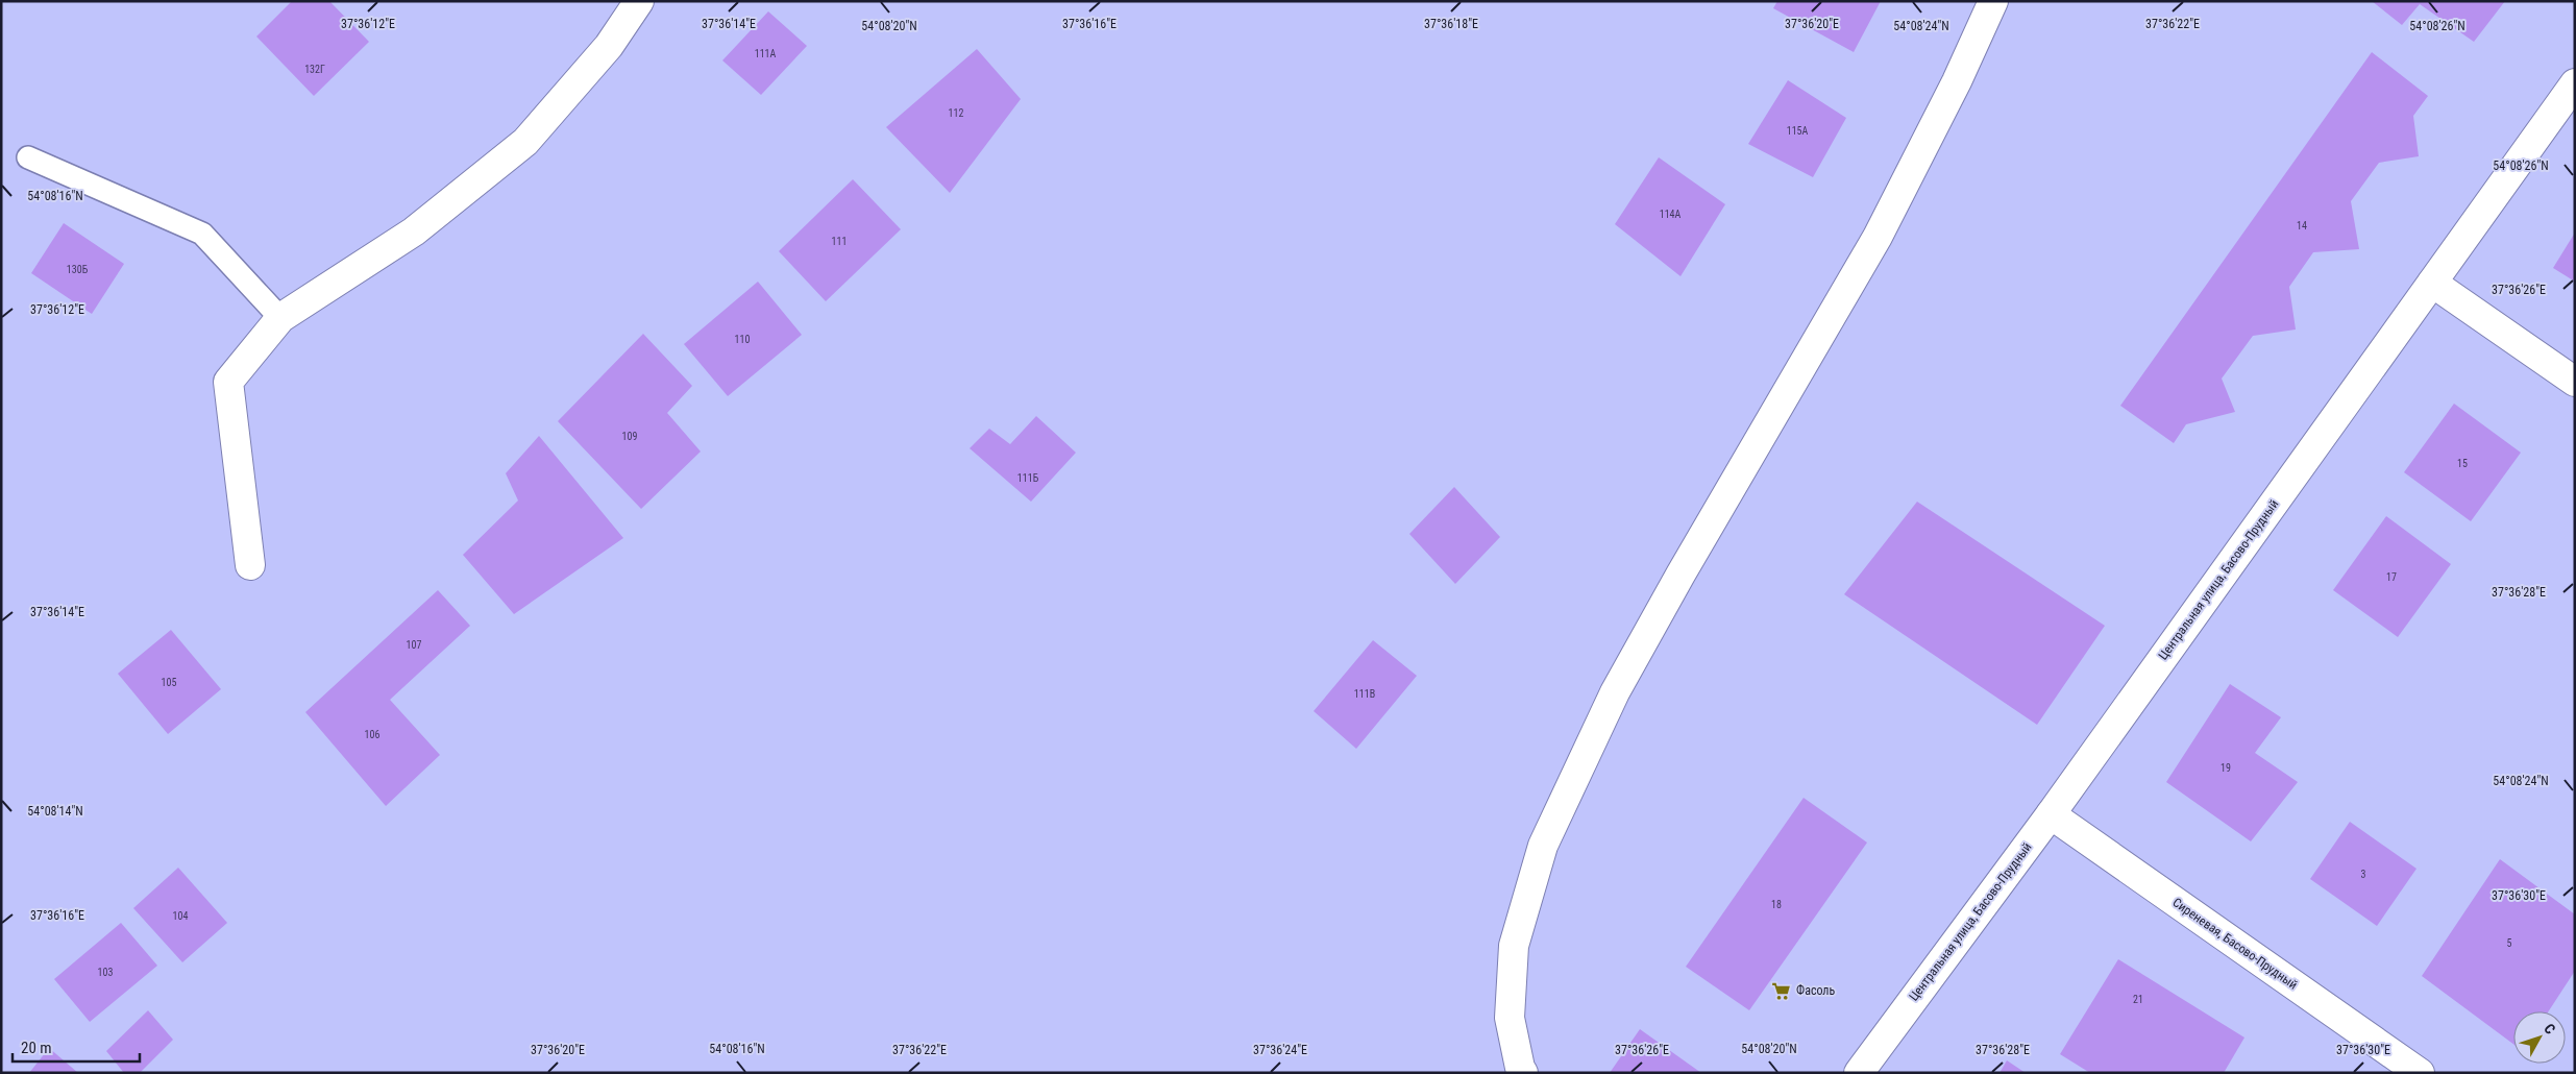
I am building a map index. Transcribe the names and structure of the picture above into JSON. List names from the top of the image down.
{
  "streets": {
    "street": ["Центральная улица, Басово-Прудный", "Сиреневая, Басово-Прудный"]
  },
  "crossings": [
    ["Центральная улица, Басово-Прудный", "Сиреневая, Басово-Прудный"]
  ],
  "places": {
    "supermarket": ["Фасоль"]
  },
  "house_numbers": [
    "111А",
    "132Г",
    "112",
    "115А",
    "114А",
    "14",
    "111",
    "130Б",
    "110",
    "109",
    "15",
    "111Б",
    "17",
    "107",
    "105",
    "111В",
    "106",
    "19",
    "3",
    "18",
    "104",
    "5",
    "103",
    "21"
  ],
  "scale_bar": "20 m",
  "north": "top right",
  "coordinates": [
    "37°36'12\"E",
    "37°36'14\"E",
    "37°36'16\"E",
    "37°36'20\"E",
    "37°36'22\"E",
    "37°36'18\"E",
    "54°08'20\"N",
    "54°08'24\"N",
    "54°08'26\"N",
    "54°08'16\"N",
    "37°36'26\"E",
    "37°36'28\"E",
    "54°08'14\"N",
    "37°36'30\"E",
    "37°36'24\"E"
  ]
}
